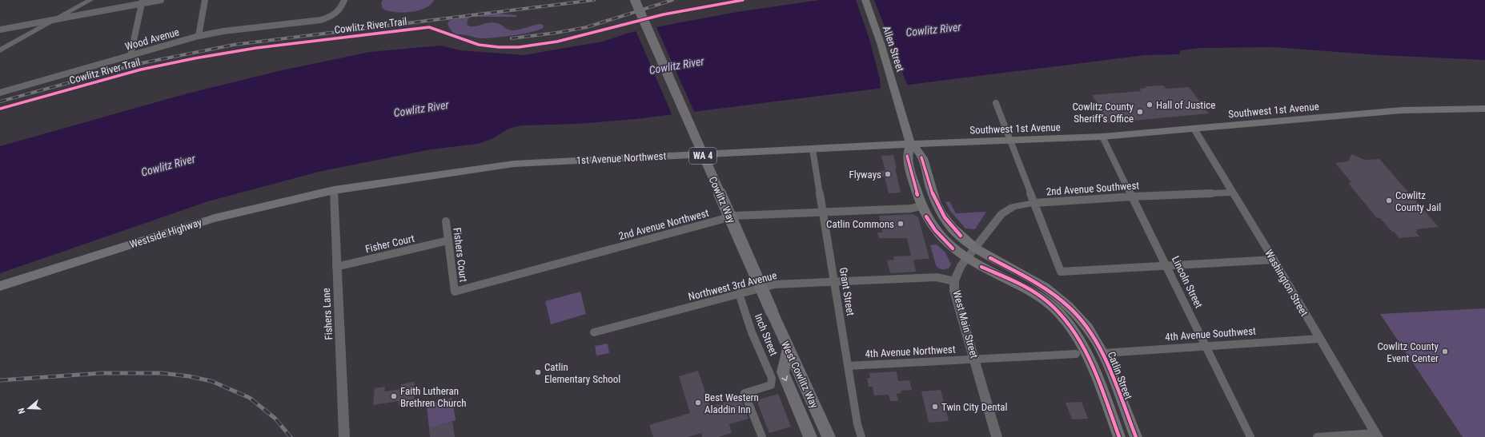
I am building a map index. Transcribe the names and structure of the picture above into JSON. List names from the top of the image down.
{
  "streets": {
    "main road": [
      "Allen Street",
      "Southwest 1st Avenue",
      "WA 4",
      "1st Avenue Northwest",
      "Cowlitz Way",
      "Westside Highway",
      "West Cowlitz Way",
      "Catlin Street"
    ],
    "street": [
      "Wood Avenue",
      "2nd Avenue Southwest",
      "2nd Avenue Northwest",
      "Fisher Court",
      "Fishers Court",
      "Lincoln Street",
      "Washington Street",
      "Northwest 3rd Avenue",
      "Grant Street",
      "Fishers Lane",
      "West Main Street",
      "4th Avenue Southwest",
      "Inch Street",
      "4th Avenue Northwest"
    ],
    "cycle path": ["Cowlitz River Trail"]
  },
  "crossings": [
    ["Allen Street", "Southwest 1st Avenue"],
    ["Allen Street", "1st Avenue Northwest"],
    ["Southwest 1st Avenue", "1st Avenue Northwest"],
    ["Southwest 1st Avenue", "Lincoln Street"],
    ["Southwest 1st Avenue", "Washington Street"],
    ["1st Avenue Northwest", "Westside Highway"],
    ["1st Avenue Northwest", "Grant Street"],
    ["1st Avenue Northwest", "Fishers Lane"],
    ["2nd Avenue Southwest", "Lincoln Street"],
    ["2nd Avenue Southwest", "Washington Street"],
    ["2nd Avenue Southwest", "West Main Street"],
    ["2nd Avenue Southwest", "Catlin Street"],
    ["Cowlitz Way", "West Cowlitz Way"],
    ["2nd Avenue Northwest", "Fishers Court"],
    ["2nd Avenue Northwest", "Grant Street"],
    ["Westside Highway", "Fishers Lane"],
    ["Fisher Court", "Fishers Court"],
    ["Fisher Court", "Fishers Lane"],
    ["Lincoln Street", "4th Avenue Southwest"],
    ["Washington Street", "4th Avenue Southwest"],
    ["Northwest 3rd Avenue", "Grant Street"],
    ["Northwest 3rd Avenue", "West Main Street"],
    ["Northwest 3rd Avenue", "Inch Street"],
    ["Grant Street", "4th Avenue Northwest"],
    ["West Main Street", "4th Avenue Northwest"],
    ["West Main Street", "Catlin Street"],
    ["4th Avenue Southwest", "Catlin Street"]
  ],
  "water": ["Cowlitz River"],
  "places": [
    "Hall of Justice",
    "Cowlitz County Sheriff’s Office",
    "Flyways",
    "Cowlitz County Jail",
    "Catlin Commons",
    "Cowlitz County Event Center",
    "Catlin Elementary School",
    "Faith Lutheran Brethren Church",
    "Best Western Aladdin Inn",
    "Twin City Dental"
  ],
  "north": "left"
}
